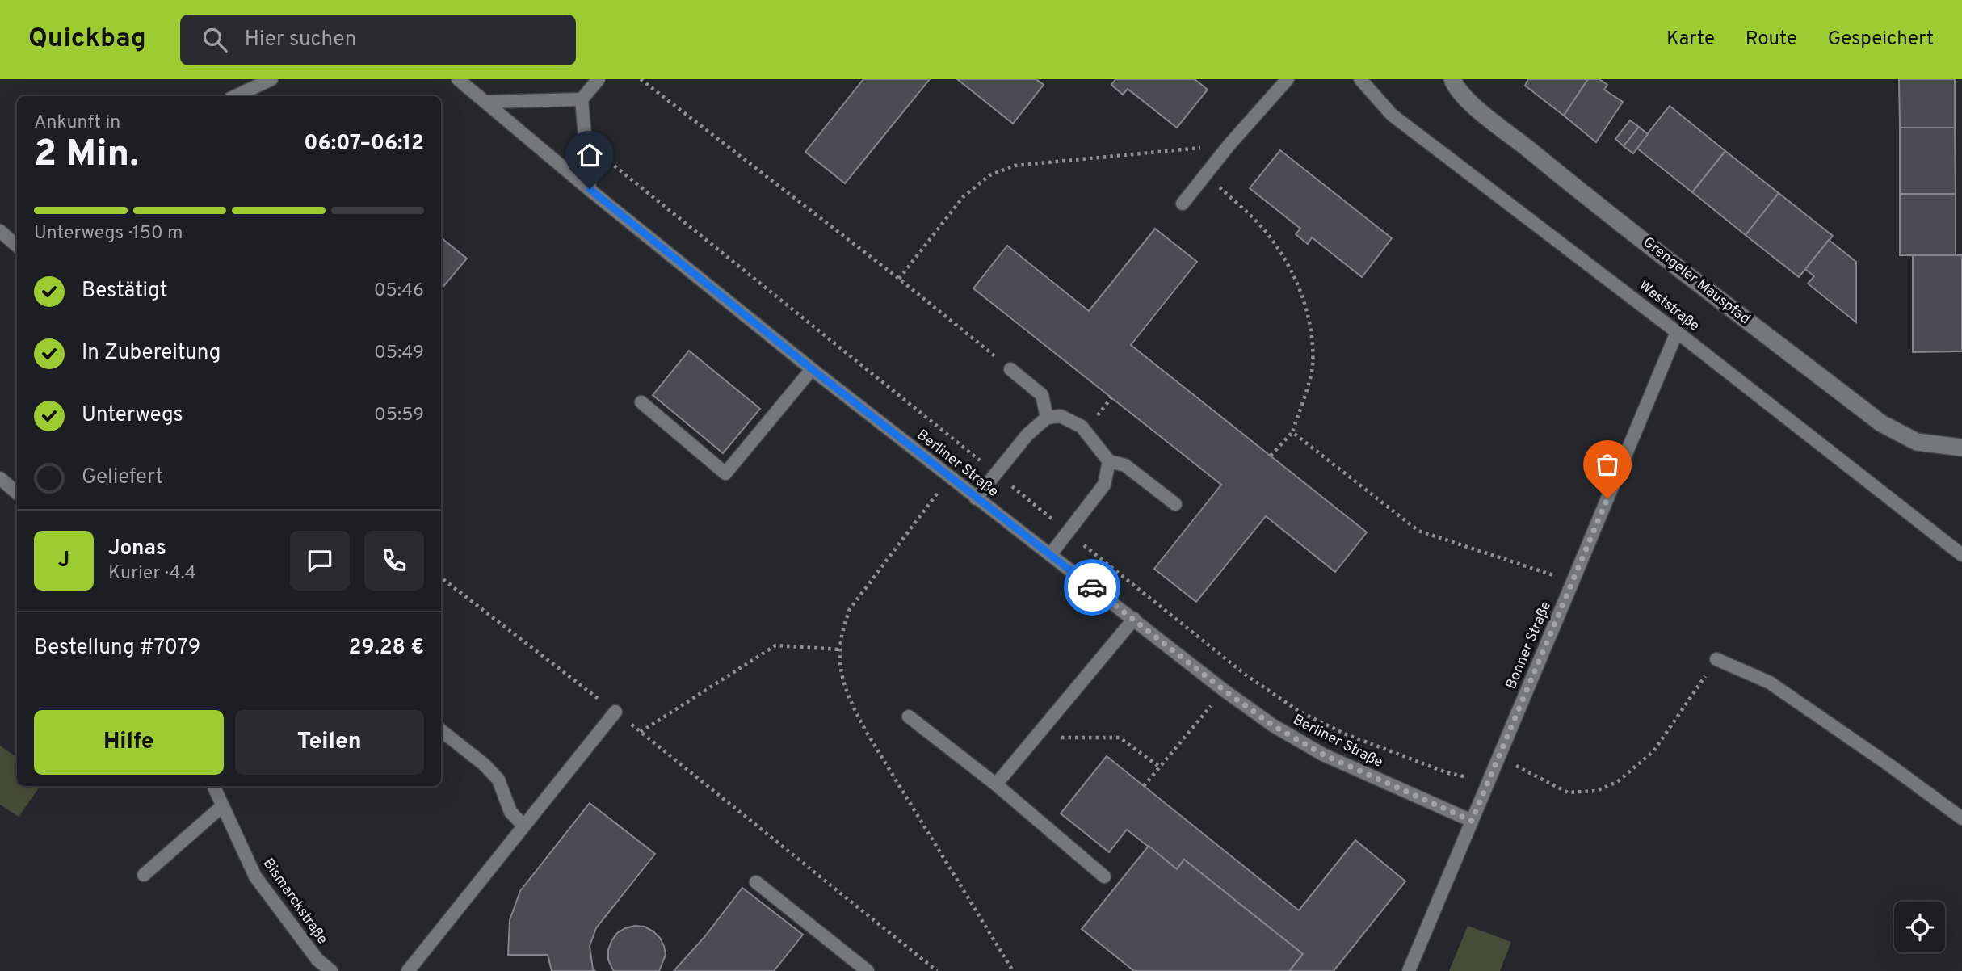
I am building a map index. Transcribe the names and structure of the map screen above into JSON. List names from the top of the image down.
{
  "streets": {
    "street": ["Grengeler Mauspfad"],
    "lane": [
      "Weststraße",
      "Berliner Straße",
      "Bonner Straße",
      "Bismarckstraße"
    ]
  },
  "crossings": [
    ["Weststraße", "Bonner Straße"],
    ["Berliner Straße", "Bonner Straße"]
  ],
  "page": {
    "header": "Quickbag",
    "search": "Hier suchen",
    "nav": ["Karte", "Route", "Gespeichert"],
    "heading": ["2 Min.", "Ankunft in", "06:07–06:12"],
    "panel": [
      "Jonas",
      "Kurier · 4.4",
      "Bestellung #7079",
      "29.28 €"
    ],
    "bar": "Unterwegs · 150 m",
    "list": [
      ["Bestätigt", "05:46"],
      ["In Zubereitung", "05:49"],
      ["Unterwegs", "05:59"],
      "Geliefert"
    ],
    "round": "J",
    "buttons": ["Hilfe", "Teilen"]
  }
}
